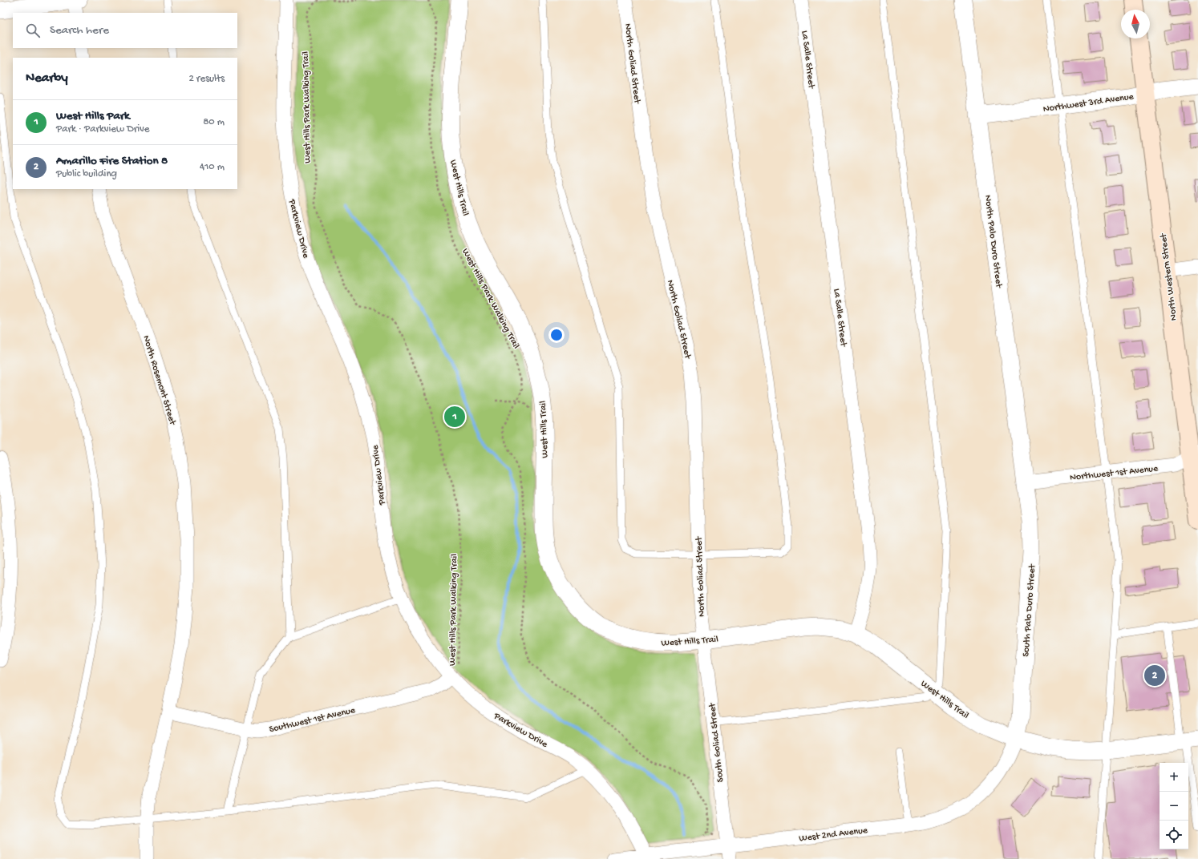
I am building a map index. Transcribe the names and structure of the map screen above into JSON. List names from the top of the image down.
{
  "streets": {
    "main road": ["North Western Street"],
    "street": [
      "La Salle Street",
      "North Goliad Street",
      "Northwest 3rd Avenue",
      "West Hills Trail",
      "Parkview Drive",
      "North Palo Duro Street",
      "North Rosemont Street",
      "Northwest 1st Avenue",
      "South Palo Duro Street",
      "Southwest 1st Avenue",
      "South Goliad Street",
      "West 2nd Avenue"
    ],
    "path": ["West Hills Park Walking Trail"]
  },
  "crossings": [
    ["La Salle Street", "West Hills Trail"],
    ["North Goliad Street", "West Hills Trail"],
    ["North Goliad Street", "South Goliad Street"],
    ["Northwest 3rd Avenue", "North Palo Duro Street"],
    ["Northwest 3rd Avenue", "North Western Street"],
    ["West Hills Park Walking Trail", "Parkview Drive"],
    ["West Hills Park Walking Trail", "Southwest 1st Avenue"],
    ["West Hills Trail", "South Palo Duro Street"],
    ["West Hills Trail", "South Goliad Street"],
    ["West Hills Trail", "West 2nd Avenue"],
    ["Parkview Drive", "Southwest 1st Avenue"],
    ["Parkview Drive", "West 2nd Avenue"],
    ["North Palo Duro Street", "Northwest 1st Avenue"],
    ["North Palo Duro Street", "South Palo Duro Street"],
    ["North Western Street", "Northwest 1st Avenue"],
    ["North Rosemont Street", "Southwest 1st Avenue"],
    ["Northwest 1st Avenue", "South Palo Duro Street"],
    ["South Palo Duro Street", "West 2nd Avenue"],
    ["South Goliad Street", "West 2nd Avenue"]
  ],
  "north": "top",
  "page": {
    "search": "Search here",
    "heading": ["Nearby", "2 results"],
    "list": [
      {
        "mark": "1",
        "name": "West Hills Park",
        "note": "Park · Parkview Drive",
        "value": "80 m"
      },
      {
        "mark": "2",
        "name": "Amarillo Fire Station 8",
        "note": "Public building",
        "value": "410 m"
      }
    ],
    "pins": ["1", "2"],
    "map_buttons": ["+", "−"]
  }
}
